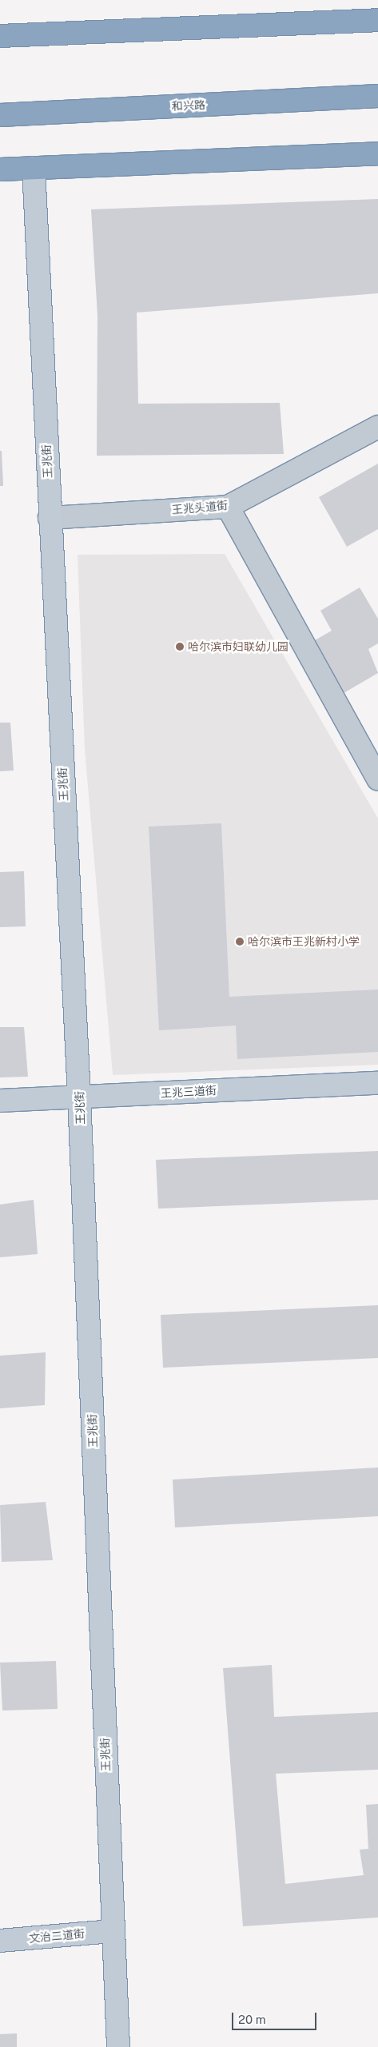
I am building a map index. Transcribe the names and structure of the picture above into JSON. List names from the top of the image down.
{
  "streets": {
    "highway": ["和兴路"],
    "main road": ["王兆街", "王兆三道街", "文治二道街"],
    "street": ["王兆头道街"]
  },
  "crossings": [
    ["王兆街", "王兆头道街"],
    ["王兆街", "王兆三道街"],
    ["王兆街", "文治二道街"]
  ],
  "places": ["哈尔滨市妇联幼儿园", "哈尔滨市王兆新村小学"],
  "scale_bar": "20 m"
}
